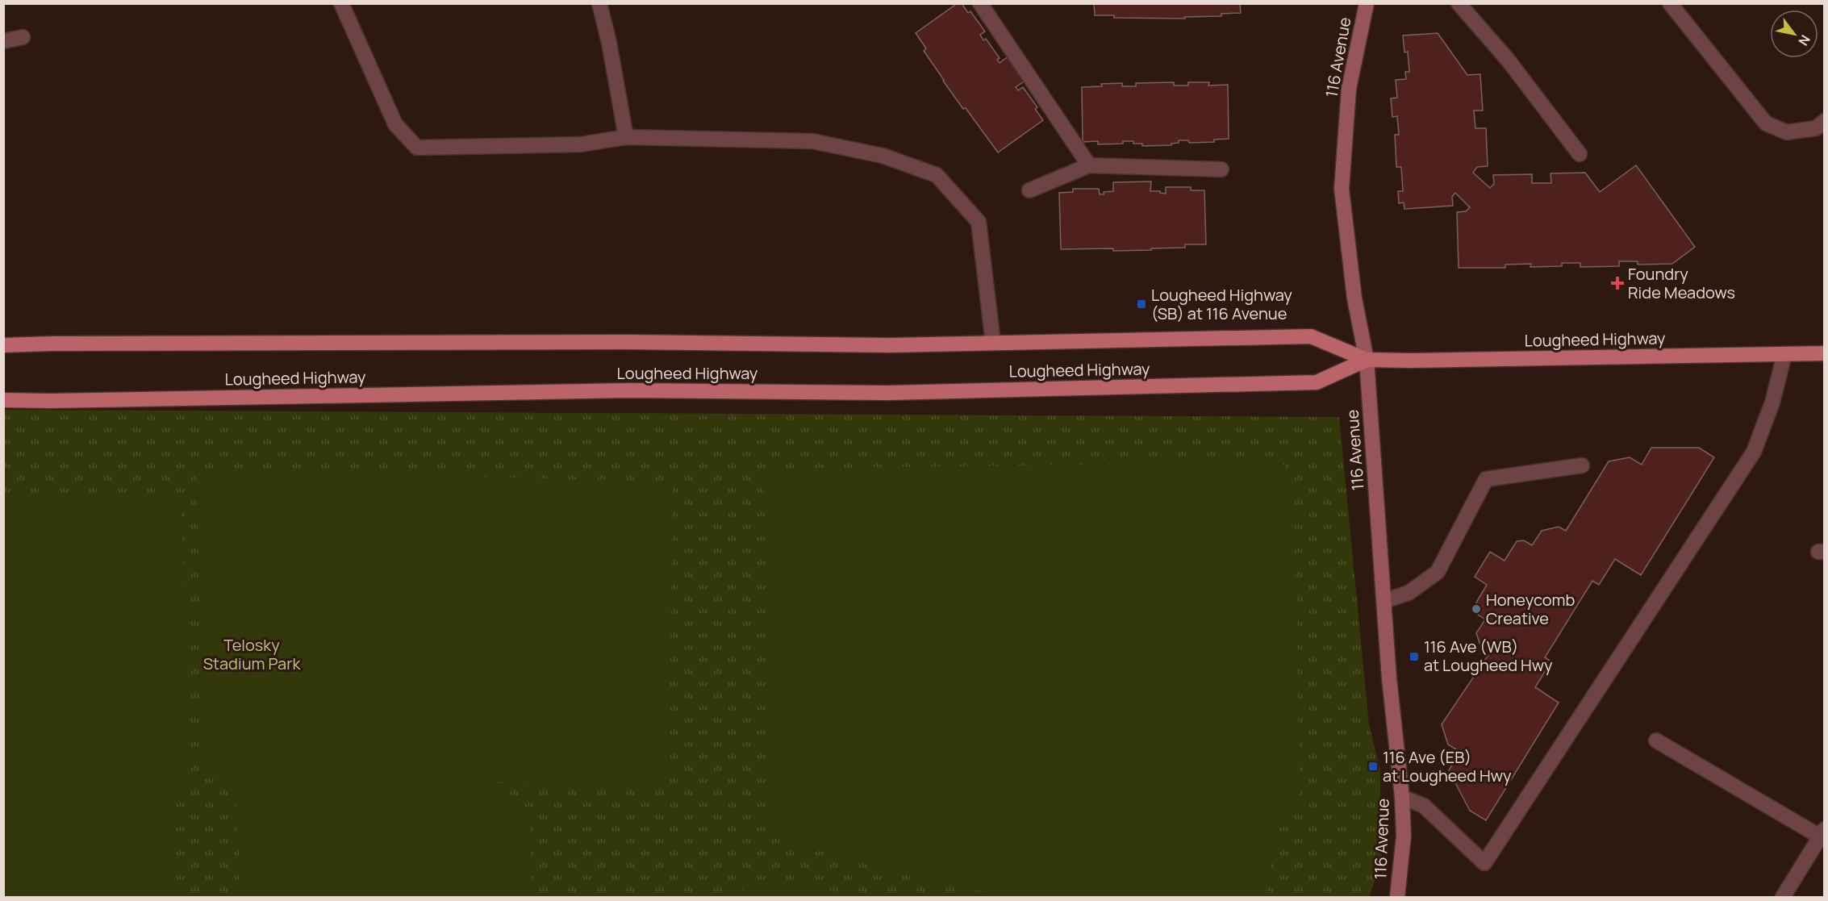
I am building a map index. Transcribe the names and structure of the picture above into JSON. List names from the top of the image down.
{
  "streets": {
    "main road": ["Lougheed Highway"],
    "street": ["116 Avenue"]
  },
  "crossings": [
    ["116 Avenue", "Lougheed Highway"]
  ],
  "parks": ["Telosky Stadium Park"],
  "places": {
    "health": ["Foundry Ride Meadows"],
    "transit": ["Lougheed Highway (SB) at 116 Avenue", "116 Ave (WB) at Lougheed Hwy", "116 Ave (EB) at Lougheed Hwy"],
    "other": ["Honeycomb Creative"]
  },
  "north": "bottom right"
}
